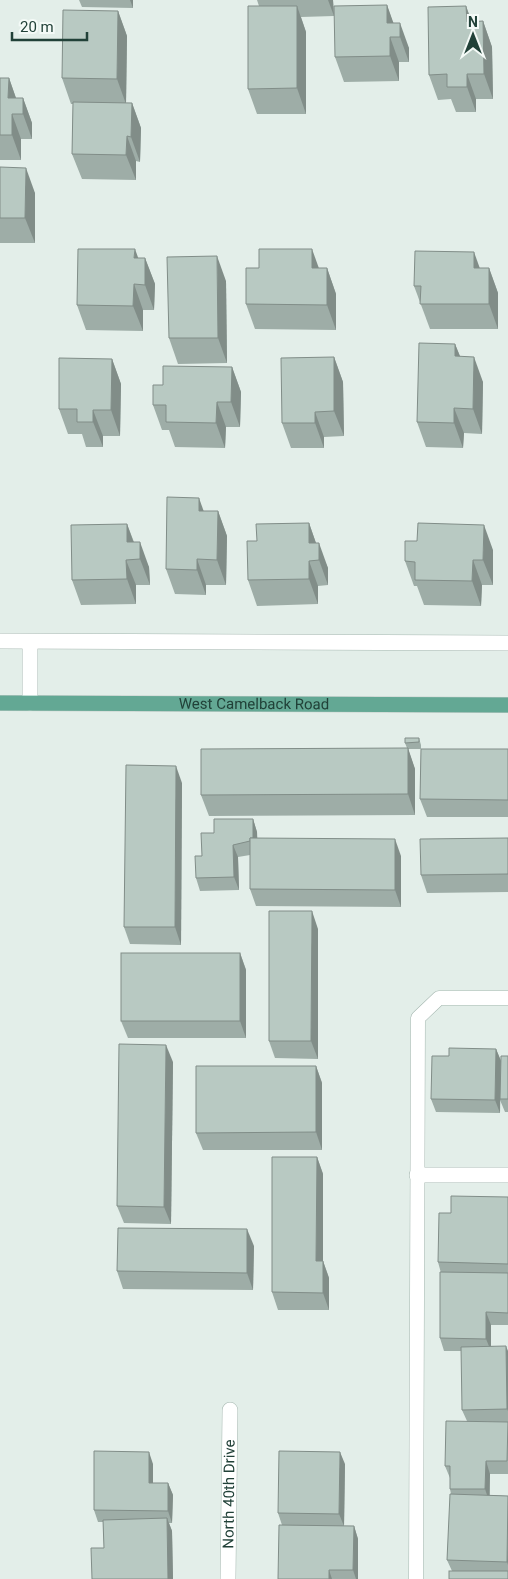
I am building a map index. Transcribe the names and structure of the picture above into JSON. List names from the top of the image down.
{
  "streets": {
    "main road": ["West Camelback Road"],
    "street": ["North 40th Drive"]
  },
  "scale_bar": "20 m",
  "north": "top"
}
